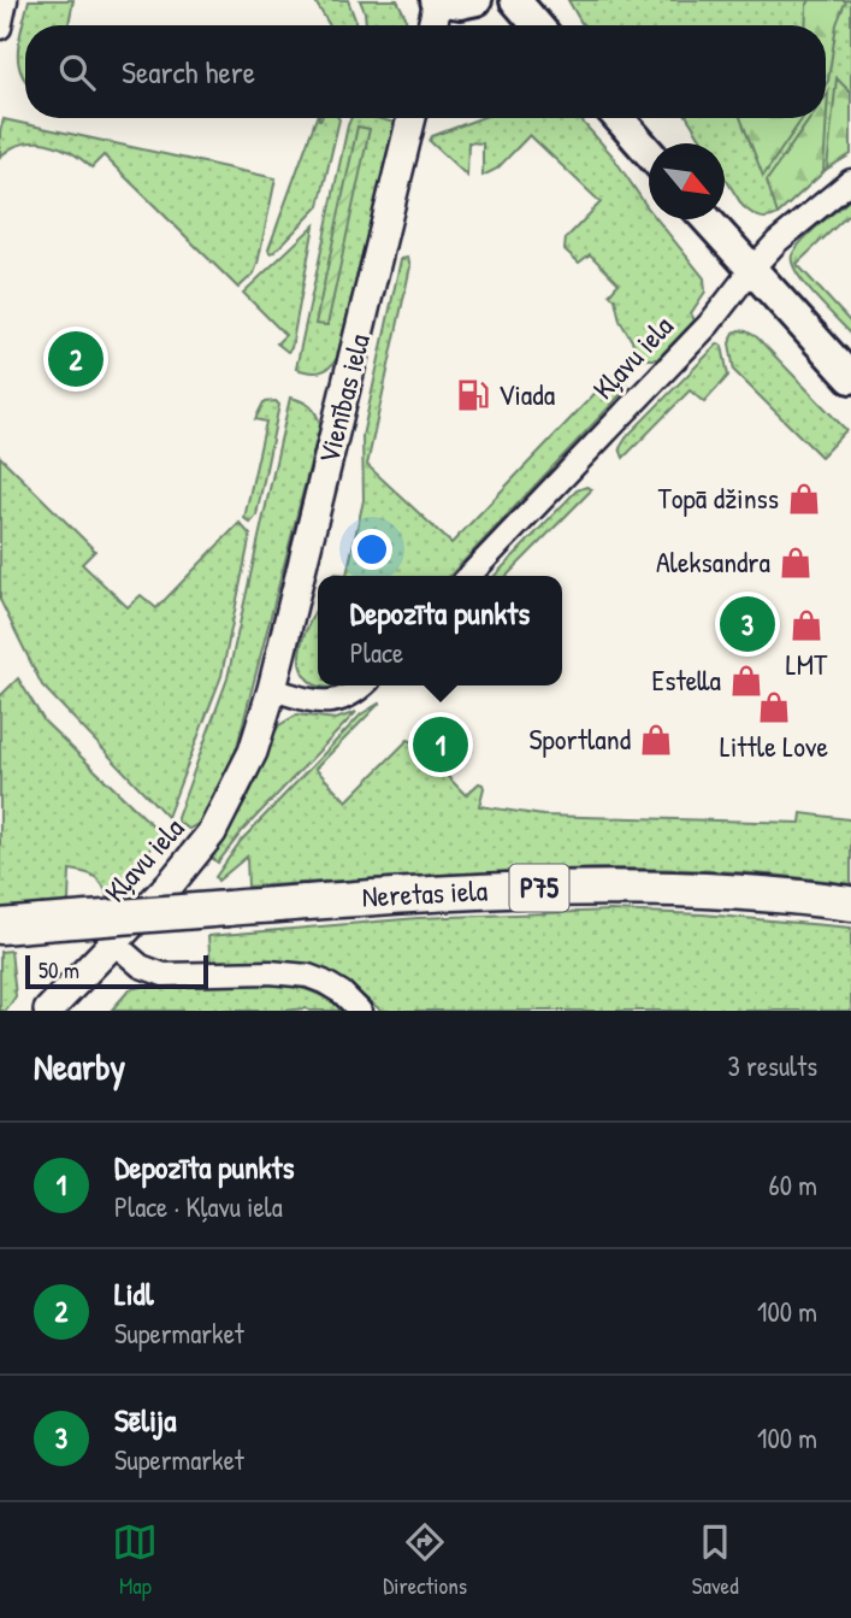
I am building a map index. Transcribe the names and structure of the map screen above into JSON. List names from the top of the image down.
{
  "streets": {
    "main road": ["P75", "Neretas iela"],
    "street": ["Kļavu iela", "Vienības iela"]
  },
  "crossings": [
    ["Kļavu iela", "Vienības iela"]
  ],
  "places": {
    "fuel station": ["Viada"],
    "shop": [
      "Topā džinss",
      "Aleksandra",
      "LMT",
      "Estella",
      "Little Love",
      "Sportland"
    ]
  },
  "scale_bar": "50 m",
  "north": "bottom right",
  "page": {
    "search": "Search here",
    "pins": ["2", "3", "1"],
    "popup": ["Depozīta punkts", "Place"],
    "scale": "50 m",
    "heading": ["Nearby", "3 results"],
    "list": [
      {
        "mark": "1",
        "name": "Depozīta punkts",
        "note": "Place · Kļavu iela",
        "value": "60 m"
      },
      {
        "mark": "2",
        "name": "Lidl",
        "note": "Supermarket",
        "value": "100 m"
      },
      {
        "mark": "3",
        "name": "Sēlija",
        "note": "Supermarket",
        "value": "100 m"
      }
    ],
    "nav": ["Map", "Directions", "Saved"]
  }
}
